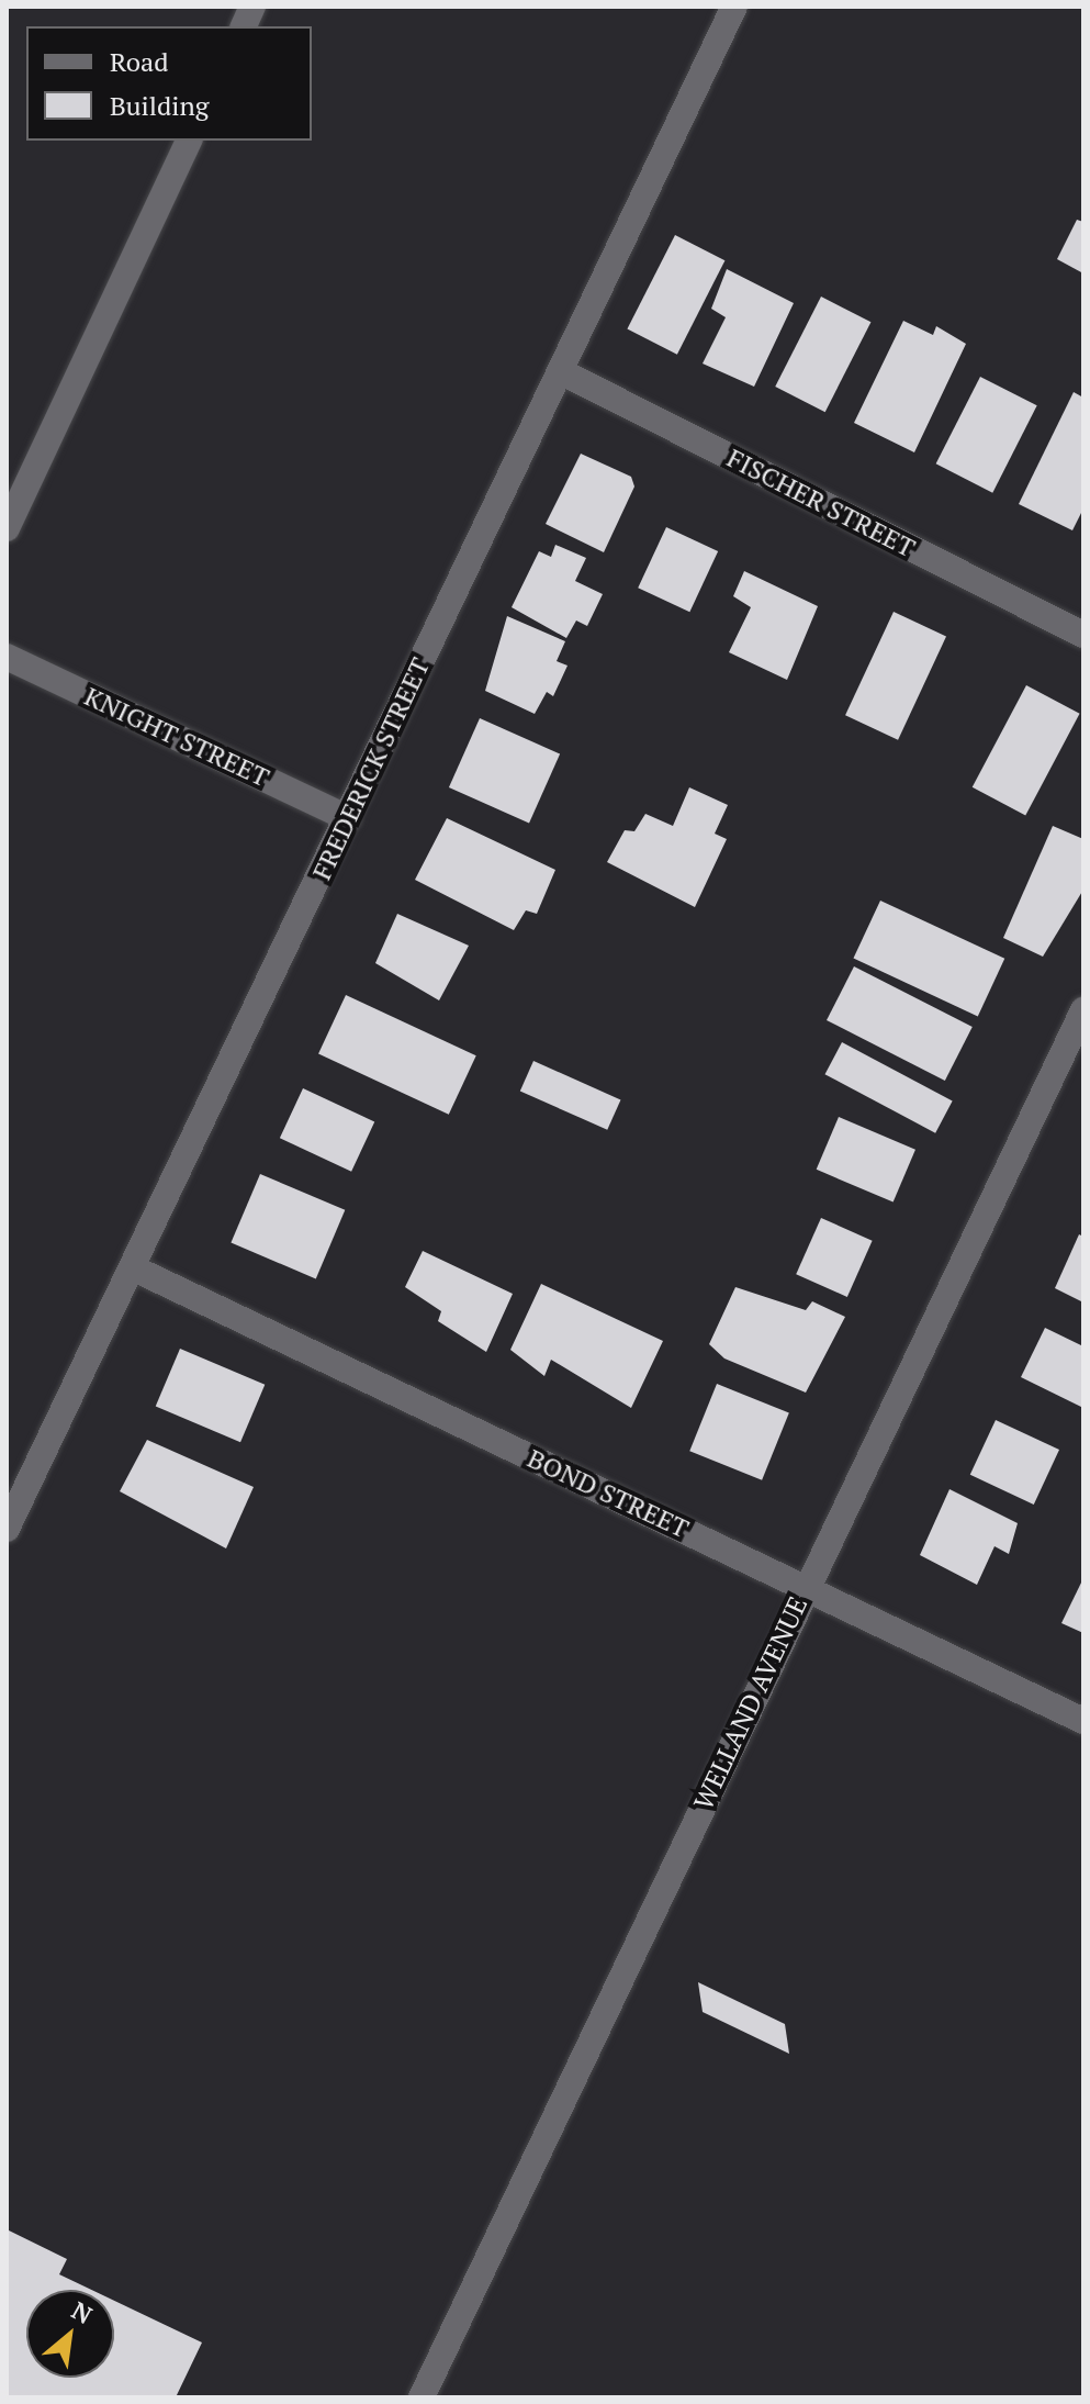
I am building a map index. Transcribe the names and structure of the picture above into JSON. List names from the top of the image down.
{
  "streets": {
    "street": [
      "FISCHER STREET",
      "KNIGHT STREET",
      "FREDERICK STREET",
      "BOND STREET",
      "WELLAND AVENUE"
    ]
  },
  "crossings": [
    ["FISCHER STREET", "FREDERICK STREET"],
    ["KNIGHT STREET", "FREDERICK STREET"],
    ["FREDERICK STREET", "BOND STREET"],
    ["BOND STREET", "WELLAND AVENUE"]
  ],
  "legend": ["Road", "Building"],
  "north": "top right"
}
